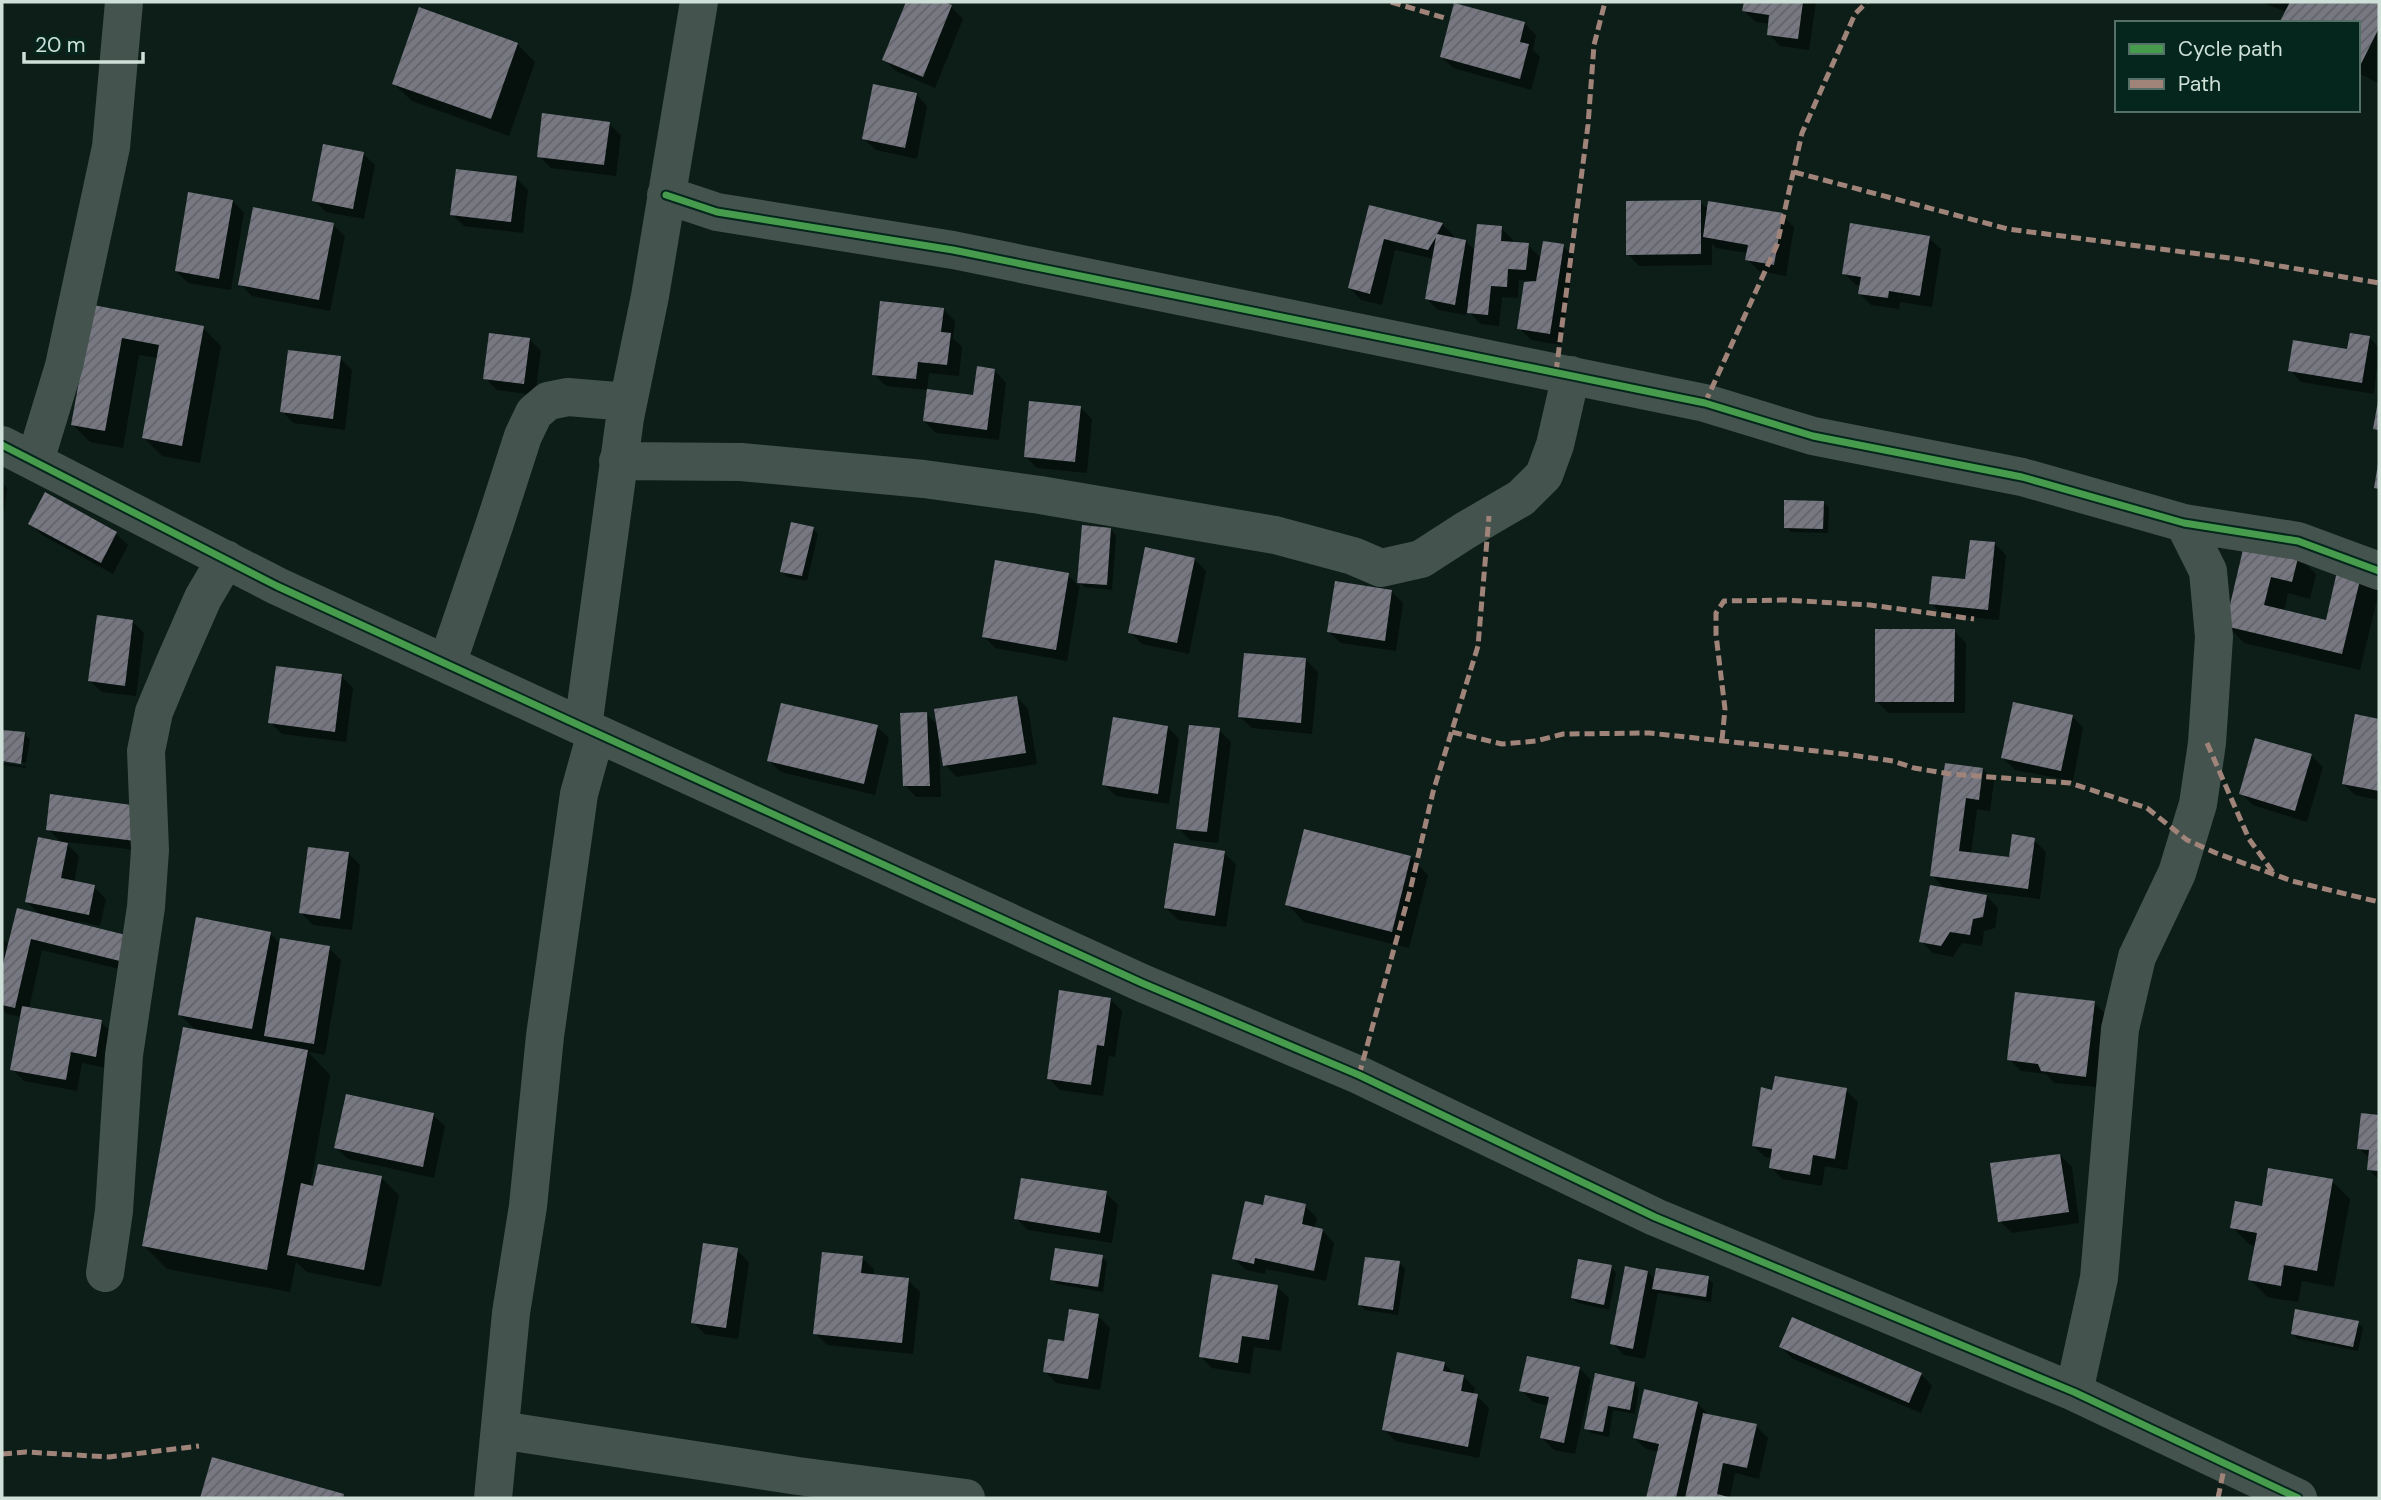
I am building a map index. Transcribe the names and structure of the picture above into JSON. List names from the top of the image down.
{
  "legend": ["Cycle path", "Path"],
  "scale_bar": "20 m"
}
